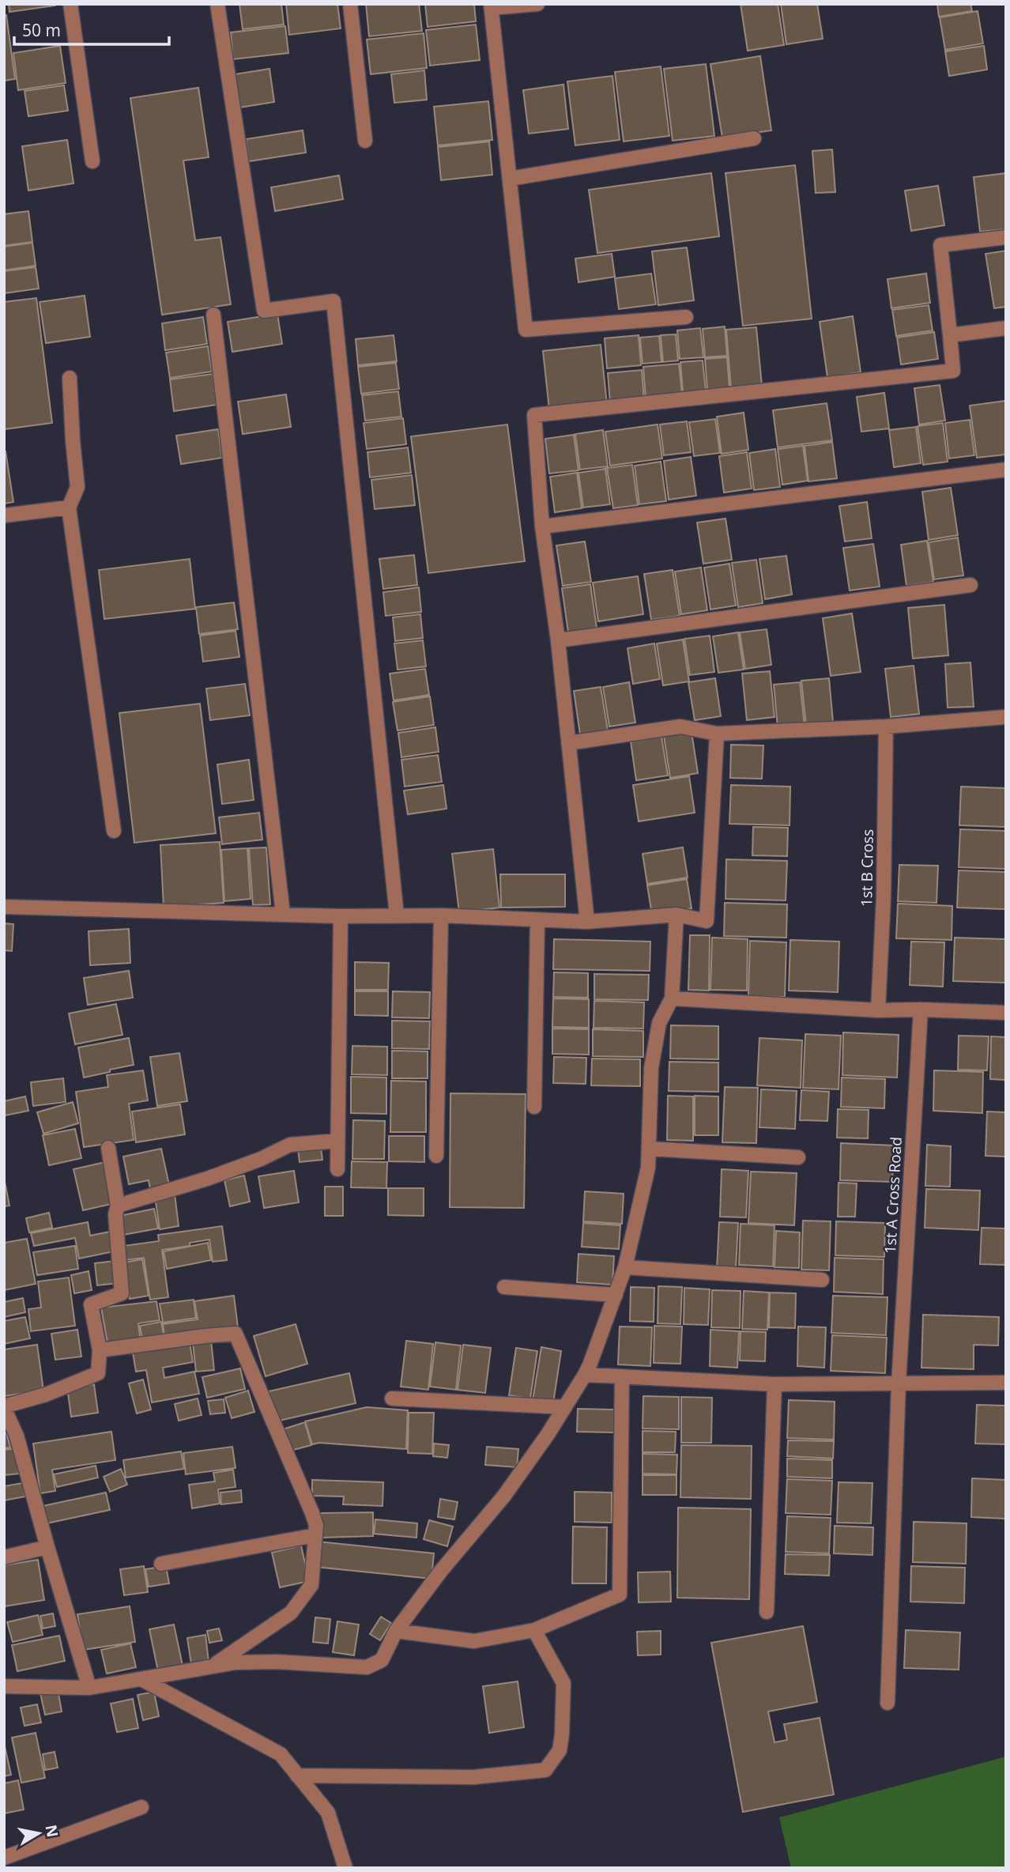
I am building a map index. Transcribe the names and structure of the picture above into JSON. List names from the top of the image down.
{
  "streets": {
    "street": ["1st B Cross", "1st A Cross Road"]
  },
  "scale_bar": "50 m",
  "north": "right"
}
